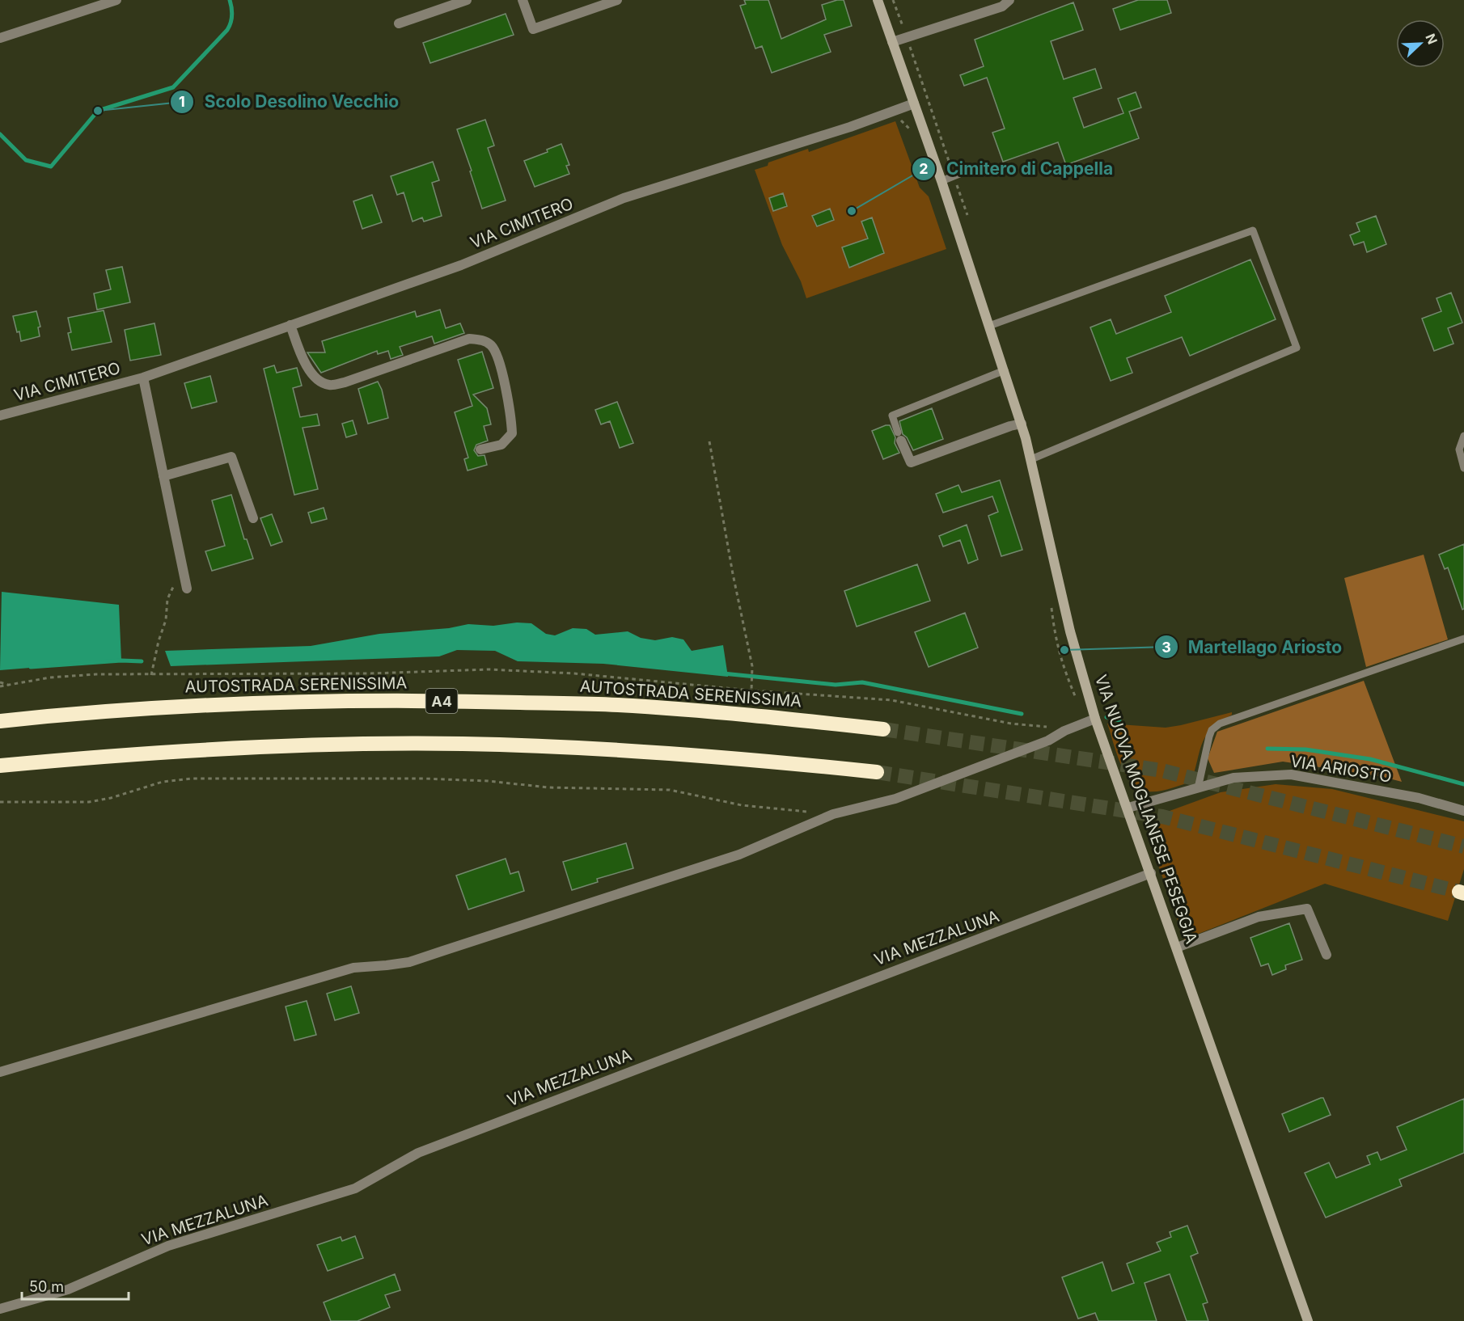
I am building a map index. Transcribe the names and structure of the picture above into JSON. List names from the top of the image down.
{
  "streets": {
    "highway": ["AUTOSTRADA SERENISSIMA", "A4"],
    "main road": ["VIA NUOVA MOGLIANESE PESEGGIA"],
    "street": ["VIA CIMITERO", "VIA ARIOSTO", "VIA MEZZALUNA"]
  },
  "crossings": [
    ["VIA CIMITERO", "VIA NUOVA MOGLIANESE PESEGGIA"],
    ["VIA ARIOSTO", "VIA NUOVA MOGLIANESE PESEGGIA"],
    ["VIA NUOVA MOGLIANESE PESEGGIA", "VIA MEZZALUNA"]
  ],
  "places": ["Scolo Desolino Vecchio", "Cimitero di Cappella", "Martellago Ariosto"],
  "scale_bar": "50 m",
  "north": "top right"
}
